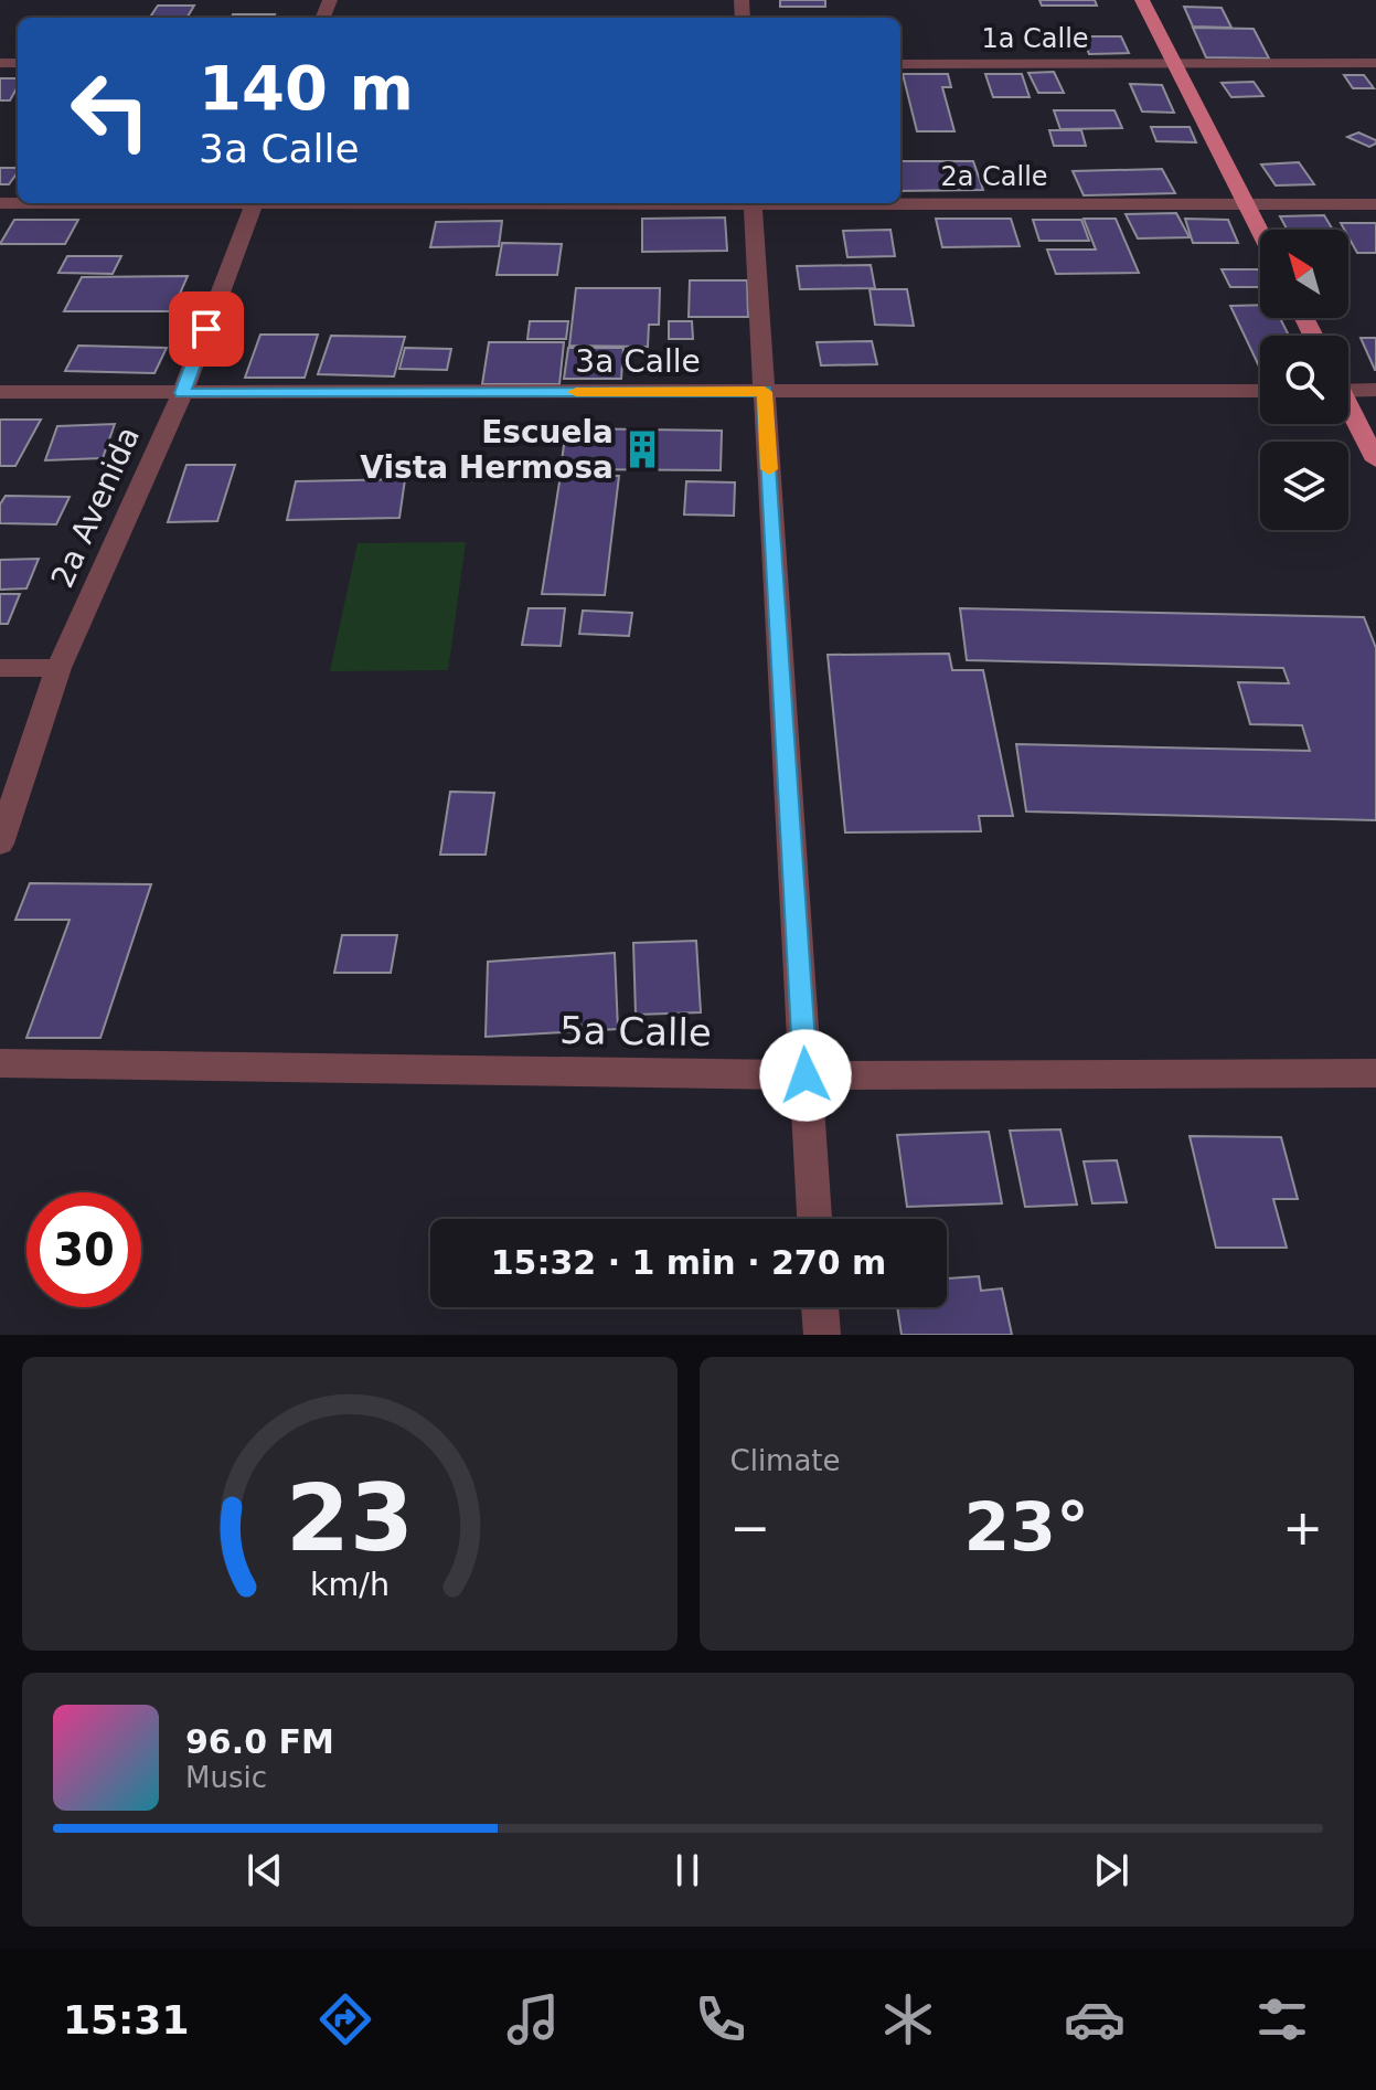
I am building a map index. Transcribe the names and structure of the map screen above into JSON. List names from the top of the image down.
{
  "streets": {
    "street": [
      "1a Calle",
      "2a Calle",
      "3a Calle",
      "2a Avenida",
      "5a Calle"
    ]
  },
  "crossings": [
    ["3a Calle", "2a Avenida"]
  ],
  "places": {
    "building": ["Escuela Vista Hermosa"]
  },
  "north": "top left",
  "page": {
    "turn": ["140 m", "3a Calle"],
    "limit": "30",
    "trip": "15:32 · 1 min · 270 m",
    "tile": "Climate",
    "heat": ["−", "23°", "+"],
    "song": ["96.0 FM", "Music"],
    "tabs": "15:31",
    "gauge": ["23", "km/h"]
  }
}
